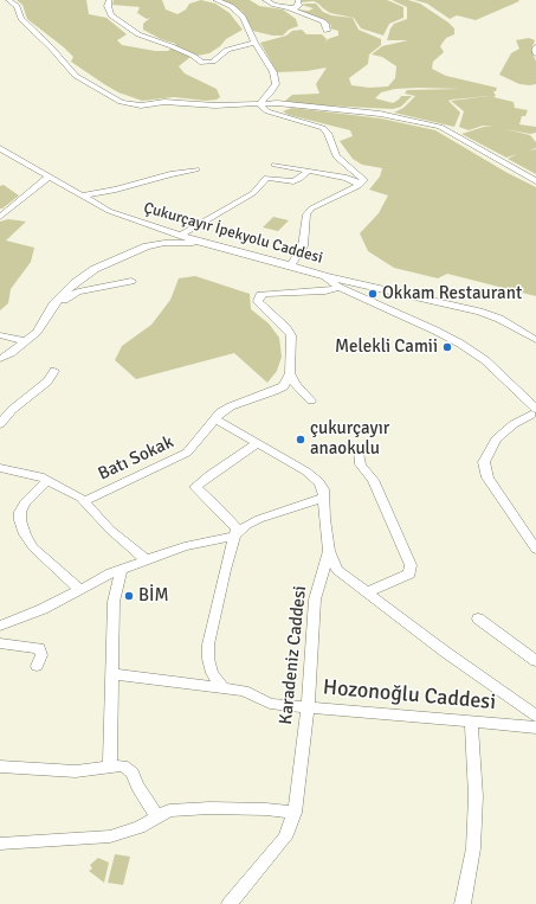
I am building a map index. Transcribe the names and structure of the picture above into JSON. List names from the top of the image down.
{
  "streets": {
    "street": [
      "Çukurçayır İpekyolu Caddesi",
      "Batı Sokak",
      "Karadeniz Caddesi",
      "Hozonoğlu Caddesi"
    ]
  },
  "crossings": [
    ["Batı Sokak", "Karadeniz Caddesi"],
    ["Karadeniz Caddesi", "Hozonoğlu Caddesi"]
  ],
  "places": [
    "Okkam Restaurant",
    "Melekli Camii",
    "çukurçayır anaokulu",
    "BİM"
  ]
}
